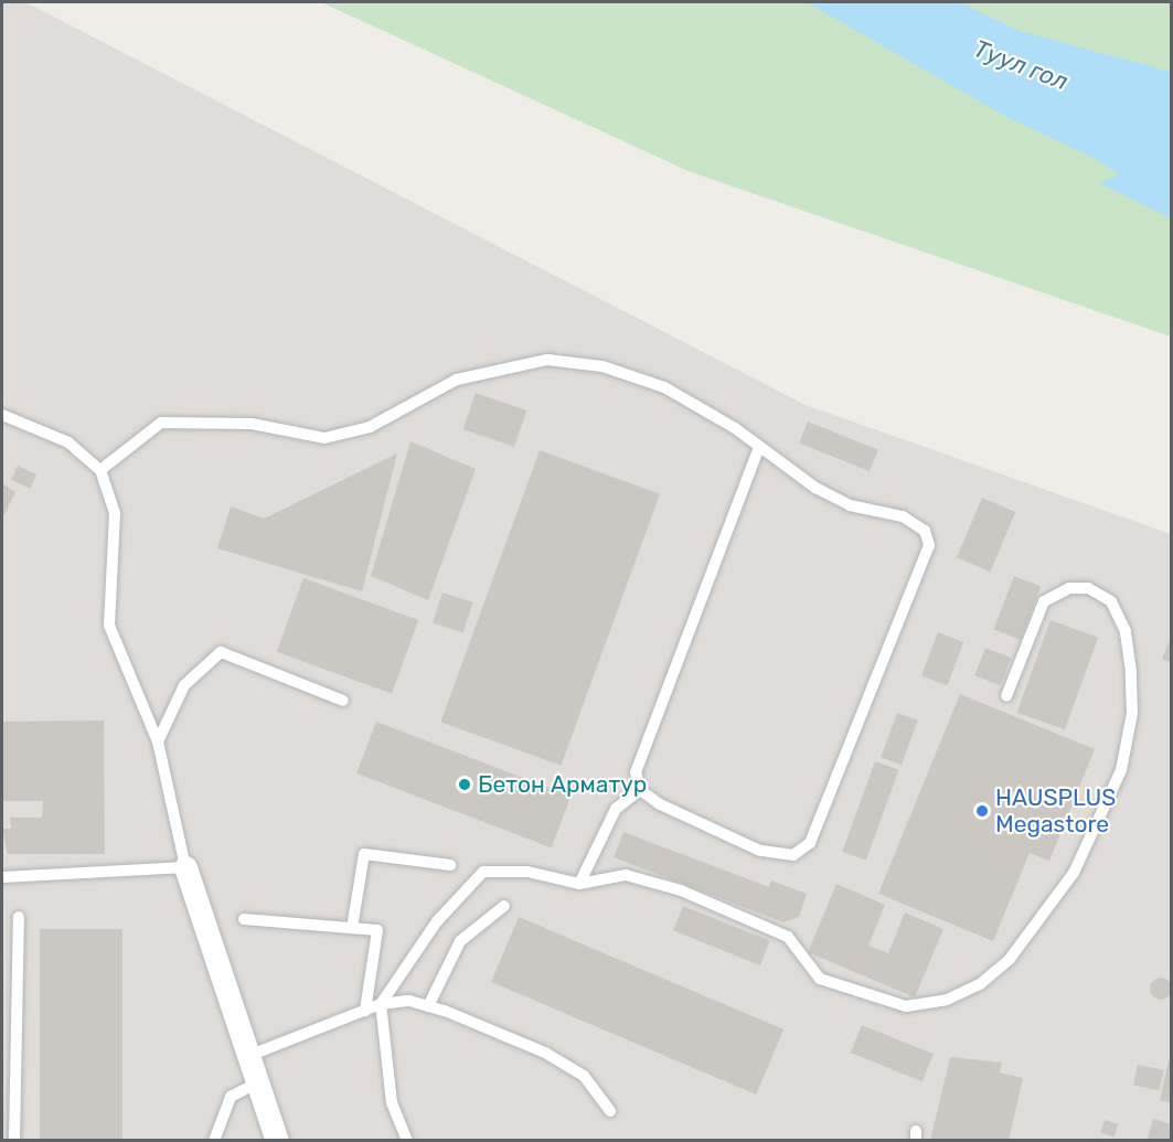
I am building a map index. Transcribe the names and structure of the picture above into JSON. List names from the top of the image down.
{
  "water": ["Туул гол"],
  "places": ["Бетон Арматур", "HAUSPLUS Megastore"]
}
